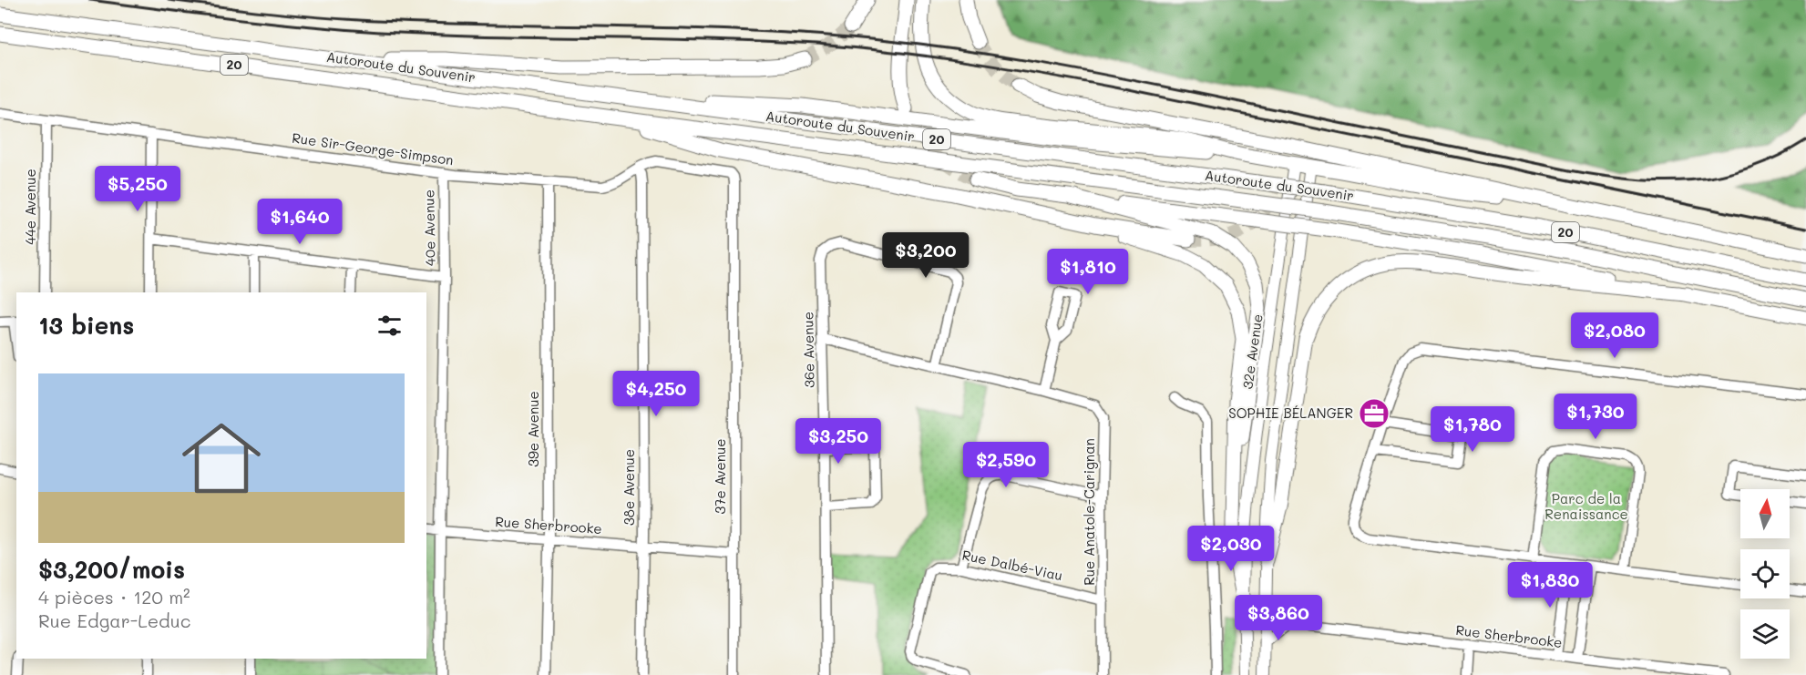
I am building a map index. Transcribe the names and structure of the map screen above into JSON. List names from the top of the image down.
{
  "streets": {
    "highway": ["20", "Autoroute du Souvenir"],
    "main road": ["32e Avenue"],
    "street": [
      "Rue Sir-George-Simpson",
      "44e Avenue",
      "40e Avenue",
      "36e Avenue",
      "39e Avenue",
      "37e Avenue",
      "38e Avenue",
      "Rue Anatole-Carignan",
      "Rue Sherbrooke",
      "Rue Dalbé-Viau"
    ]
  },
  "crossings": [
    ["Rue Sir-George-Simpson", "44e Avenue"],
    ["Rue Sir-George-Simpson", "40e Avenue"],
    ["Rue Sir-George-Simpson", "39e Avenue"],
    ["Rue Sir-George-Simpson", "37e Avenue"],
    ["Rue Sir-George-Simpson", "38e Avenue"],
    ["40e Avenue", "Rue Sherbrooke"],
    ["36e Avenue", "Rue Anatole-Carignan"],
    ["39e Avenue", "Rue Sherbrooke"],
    ["37e Avenue", "Rue Sherbrooke"],
    ["38e Avenue", "Rue Sherbrooke"],
    ["Rue Anatole-Carignan", "Rue Dalbé-Viau"]
  ],
  "parks": ["Parc de la Renaissance"],
  "places": {
    "office": ["SOPHIE BÉLANGER"]
  },
  "north": "top",
  "page": {
    "price": [
      "$5,250",
      "$1,640",
      "$3,200",
      "$1,810",
      "$2,080",
      "$4,250",
      "$1,730",
      "$1,780",
      "$3,250",
      "$2,590",
      "$2,030",
      "$1,830",
      "$3,860"
    ],
    "heading": "13 biens",
    "list": [
      {
        "name": "$3,200/mois",
        "note": "4 pièces · 120 m² · Rue Edgar-Leduc"
      }
    ]
  }
}
